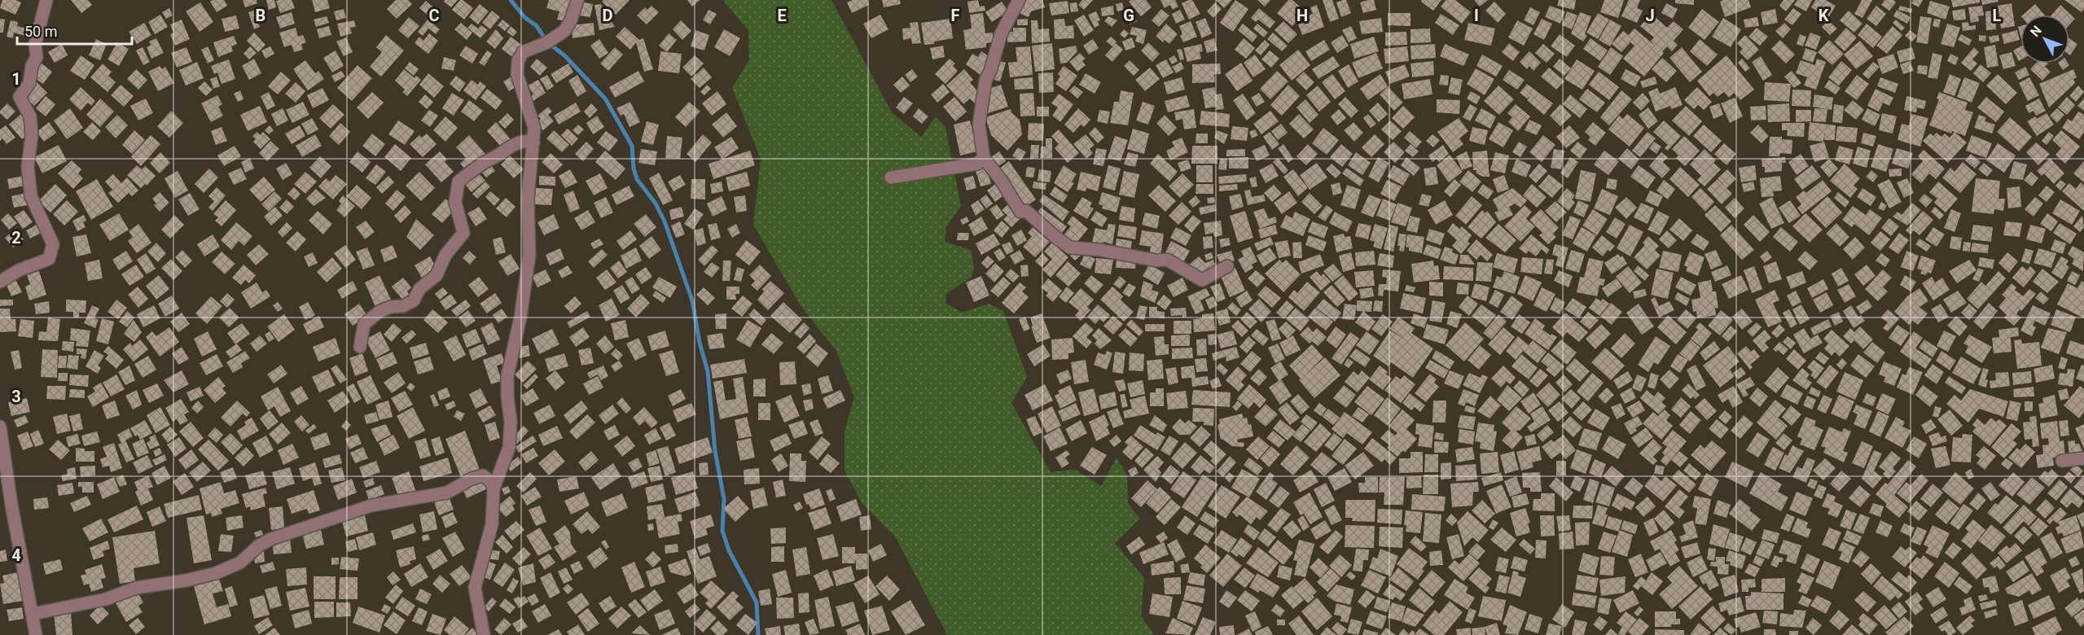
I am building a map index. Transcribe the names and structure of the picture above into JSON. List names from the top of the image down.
{
  "scale_bar": "50 m",
  "north": "top left",
  "grid": {
    "columns": [
      "B",
      "C",
      "D",
      "E",
      "F",
      "G",
      "H",
      "I",
      "J",
      "K",
      "L"
    ],
    "rows": [
      "1",
      "2",
      "3",
      "4"
    ]
  }
}
